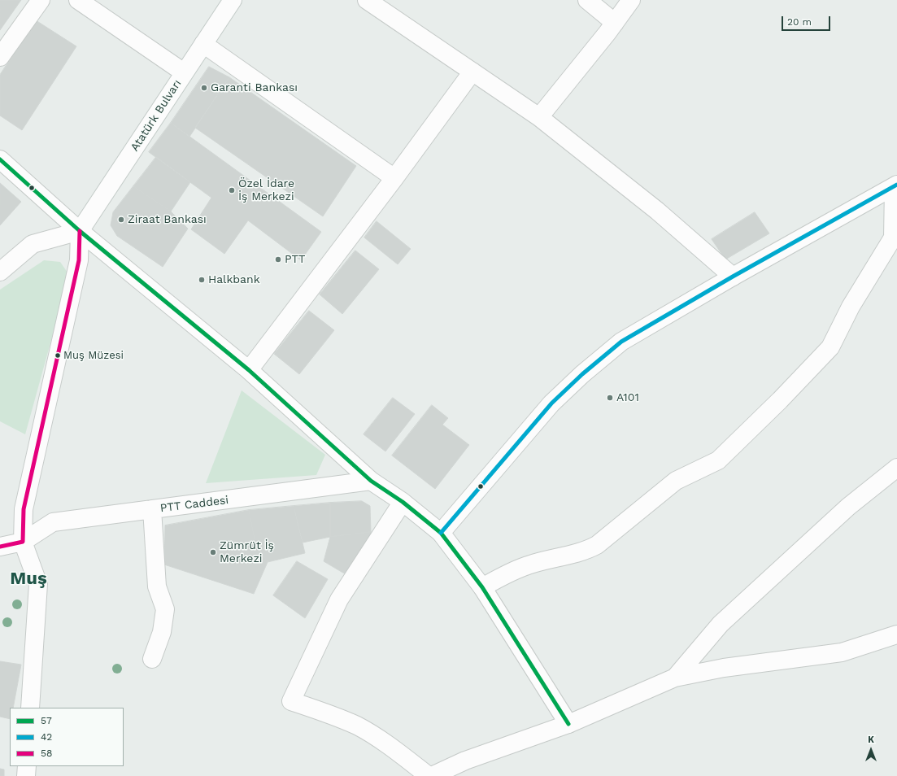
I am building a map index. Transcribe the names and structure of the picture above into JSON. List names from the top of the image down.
{
  "streets": {
    "street": ["Atatürk Bulvarı", "PTT Caddesi"]
  },
  "districts": ["Muş"],
  "places": [
    "Garanti Bankası",
    "Özel İdare İş Merkezi",
    "Ziraat Bankası",
    "PTT",
    "Halkbank",
    "Muş Müzesi",
    "A101",
    "Zümrüt İş Merkezi"
  ],
  "lines": ["transit line 57", "transit line 42", "transit line 58"],
  "legend": ["57", "42", "58"],
  "scale_bar": "20 m",
  "north": "top"
}
